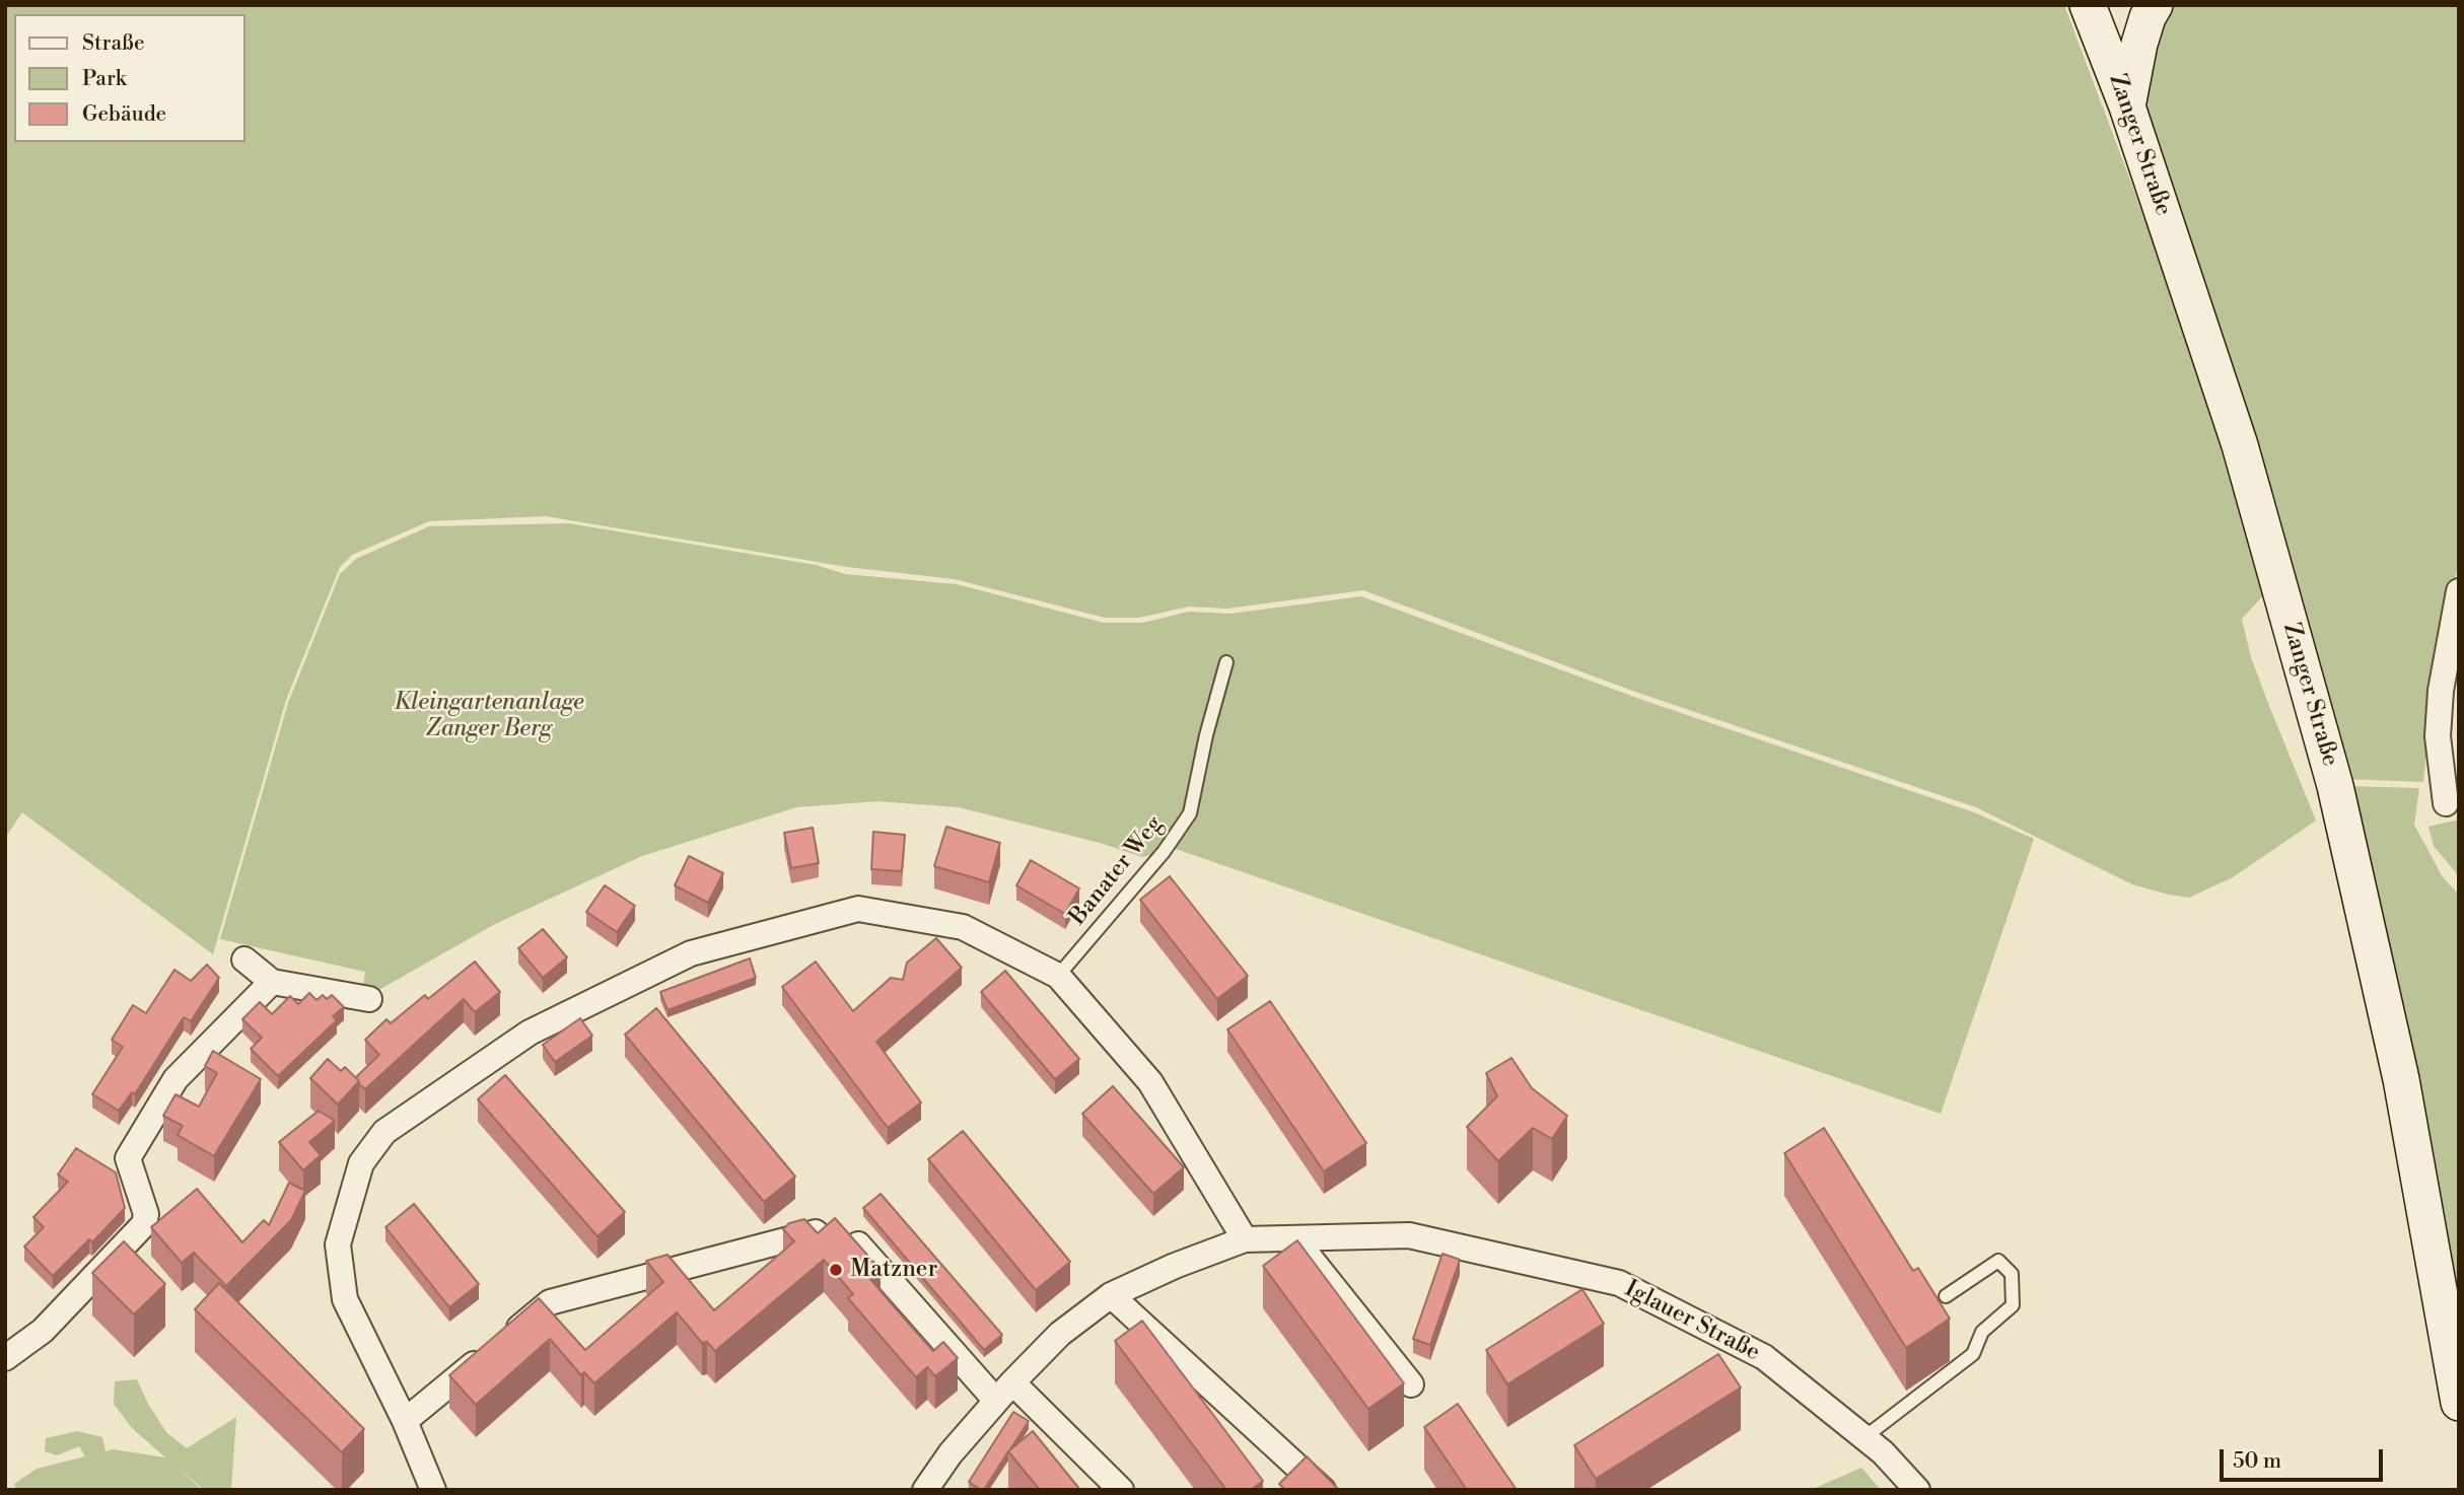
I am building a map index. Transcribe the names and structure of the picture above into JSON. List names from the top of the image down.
{
  "streets": {
    "street": ["Zanger Straße", "Iglauer Straße"],
    "lane": ["Banater Weg"]
  },
  "parks": ["Kleingartenanlage Zanger Berg"],
  "places": ["Matzner"],
  "legend": ["Straße", "Park", "Gebäude"],
  "scale_bar": "50 m"
}
